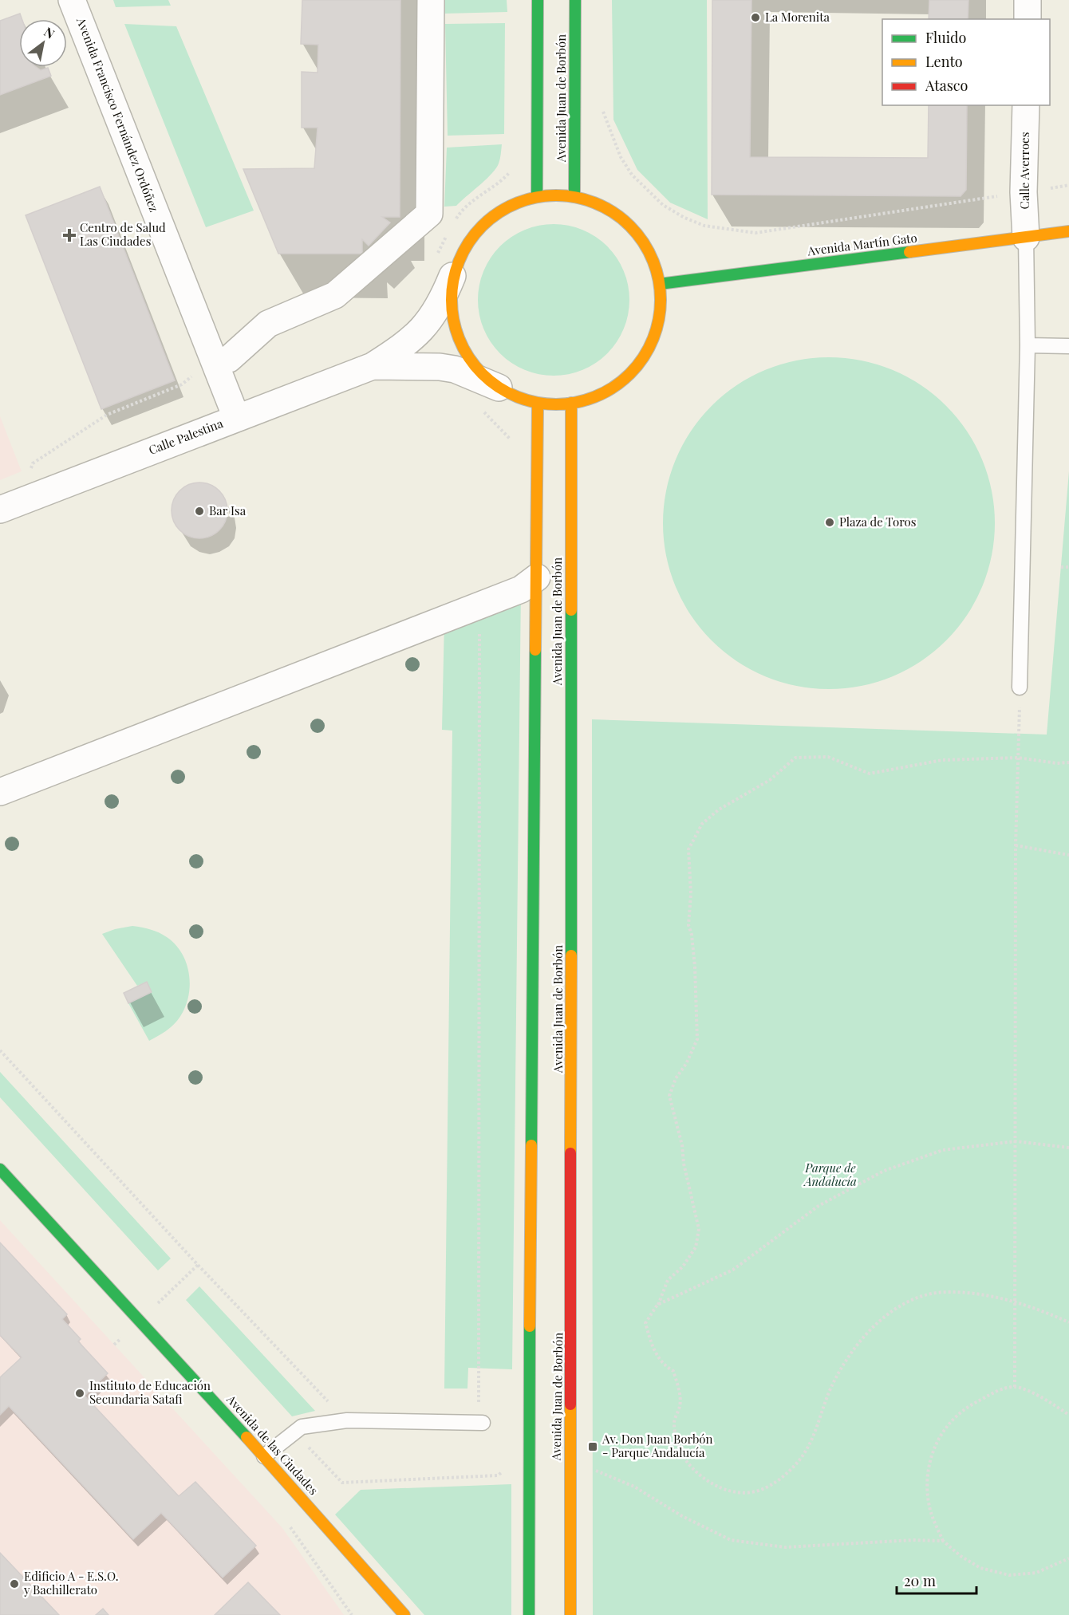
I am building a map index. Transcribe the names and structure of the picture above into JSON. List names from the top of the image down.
{
  "streets": {
    "street": [
      "Avenida Juan de Borbón",
      "Avenida Francisco Fernández Ordóñez",
      "Calle Averroes",
      "Avenida Martín Gato",
      "Calle Palestina",
      "Avenida de las Ciudades"
    ]
  },
  "crossings": [
    ["Avenida Francisco Fernández Ordóñez", "Calle Palestina"],
    ["Calle Averroes", "Avenida Martín Gato"]
  ],
  "parks": ["Parque de Andalucía"],
  "places": {
    "other": [
      "La Morenita",
      "Bar Isa",
      "Plaza de Toros",
      "Instituto de Educación Secundaria Satafi",
      "Edificio A - E.S.O. y Bachillerato"
    ],
    "health": ["Centro de Salud Las Ciudades"],
    "transit": ["Av. Don Juan Borbón - Parque Andalucía"]
  },
  "legend": ["Fluido", "Lento", "Atasco"],
  "scale_bar": "20 m",
  "north": "top right"
}
